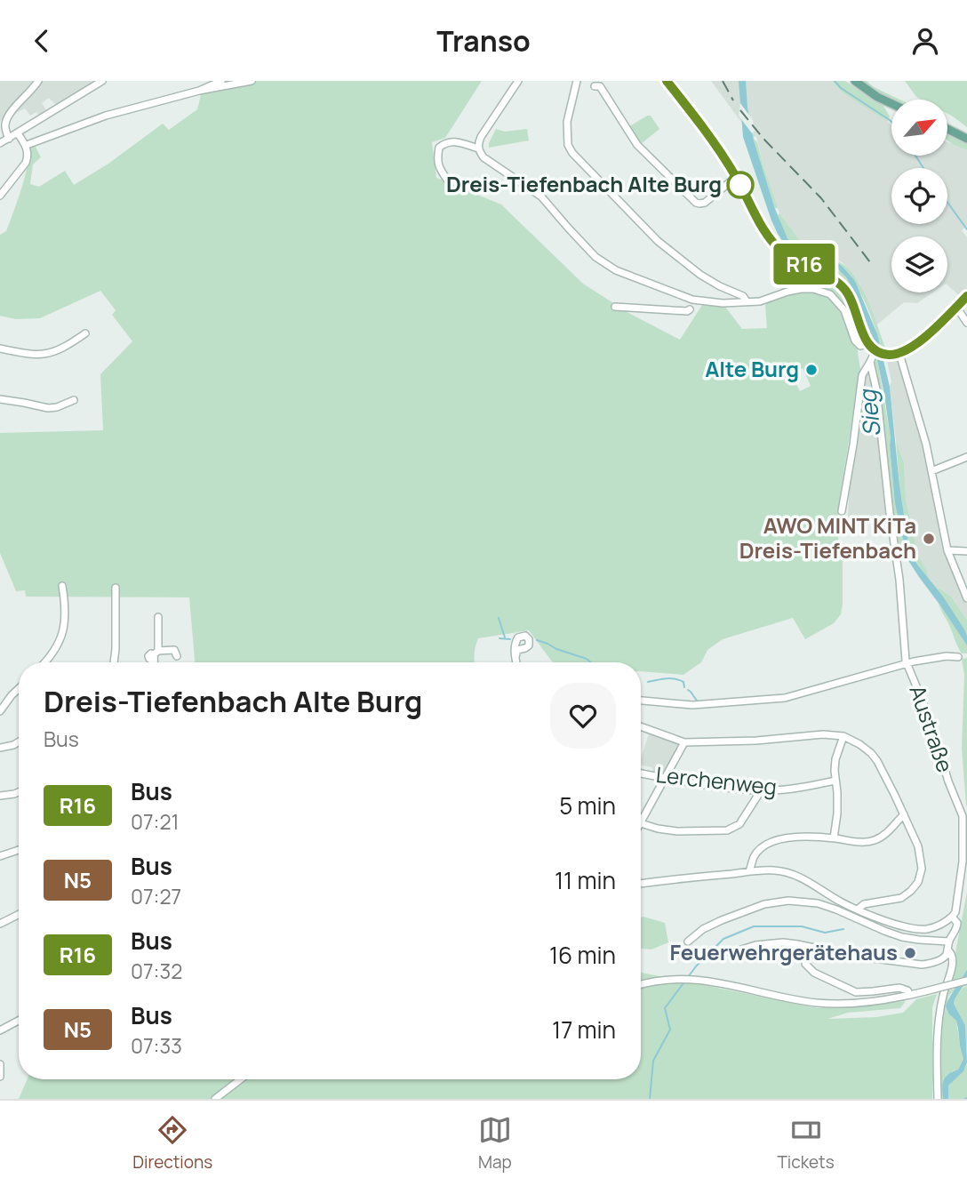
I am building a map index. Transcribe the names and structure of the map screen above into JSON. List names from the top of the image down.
{
  "streets": {
    "street": ["Austraße", "Lerchenweg"]
  },
  "water": ["Sieg"],
  "places": [
    "Dreis-Tiefenbach Alte Burg",
    "Alte Burg",
    "AWO MINT KiTa Dreis-Tiefenbach",
    "Feuerwehrgerätehaus"
  ],
  "lines": ["bus line R16"],
  "north": "top right",
  "page": {
    "header": "Transo",
    "on_map": "R16",
    "heading": ["Dreis-Tiefenbach Alte Burg", "Bus"],
    "list": [
      {
        "mark": "R16",
        "name": "Bus",
        "note": "07:21",
        "value": "5 min"
      },
      {
        "mark": "N5",
        "name": "Bus",
        "note": "07:27",
        "value": "11 min"
      },
      {
        "mark": "R16",
        "name": "Bus",
        "note": "07:32",
        "value": "16 min"
      },
      {
        "mark": "N5",
        "name": "Bus",
        "note": "07:33",
        "value": "17 min"
      }
    ],
    "tabs": ["Directions", "Map", "Tickets"]
  }
}
